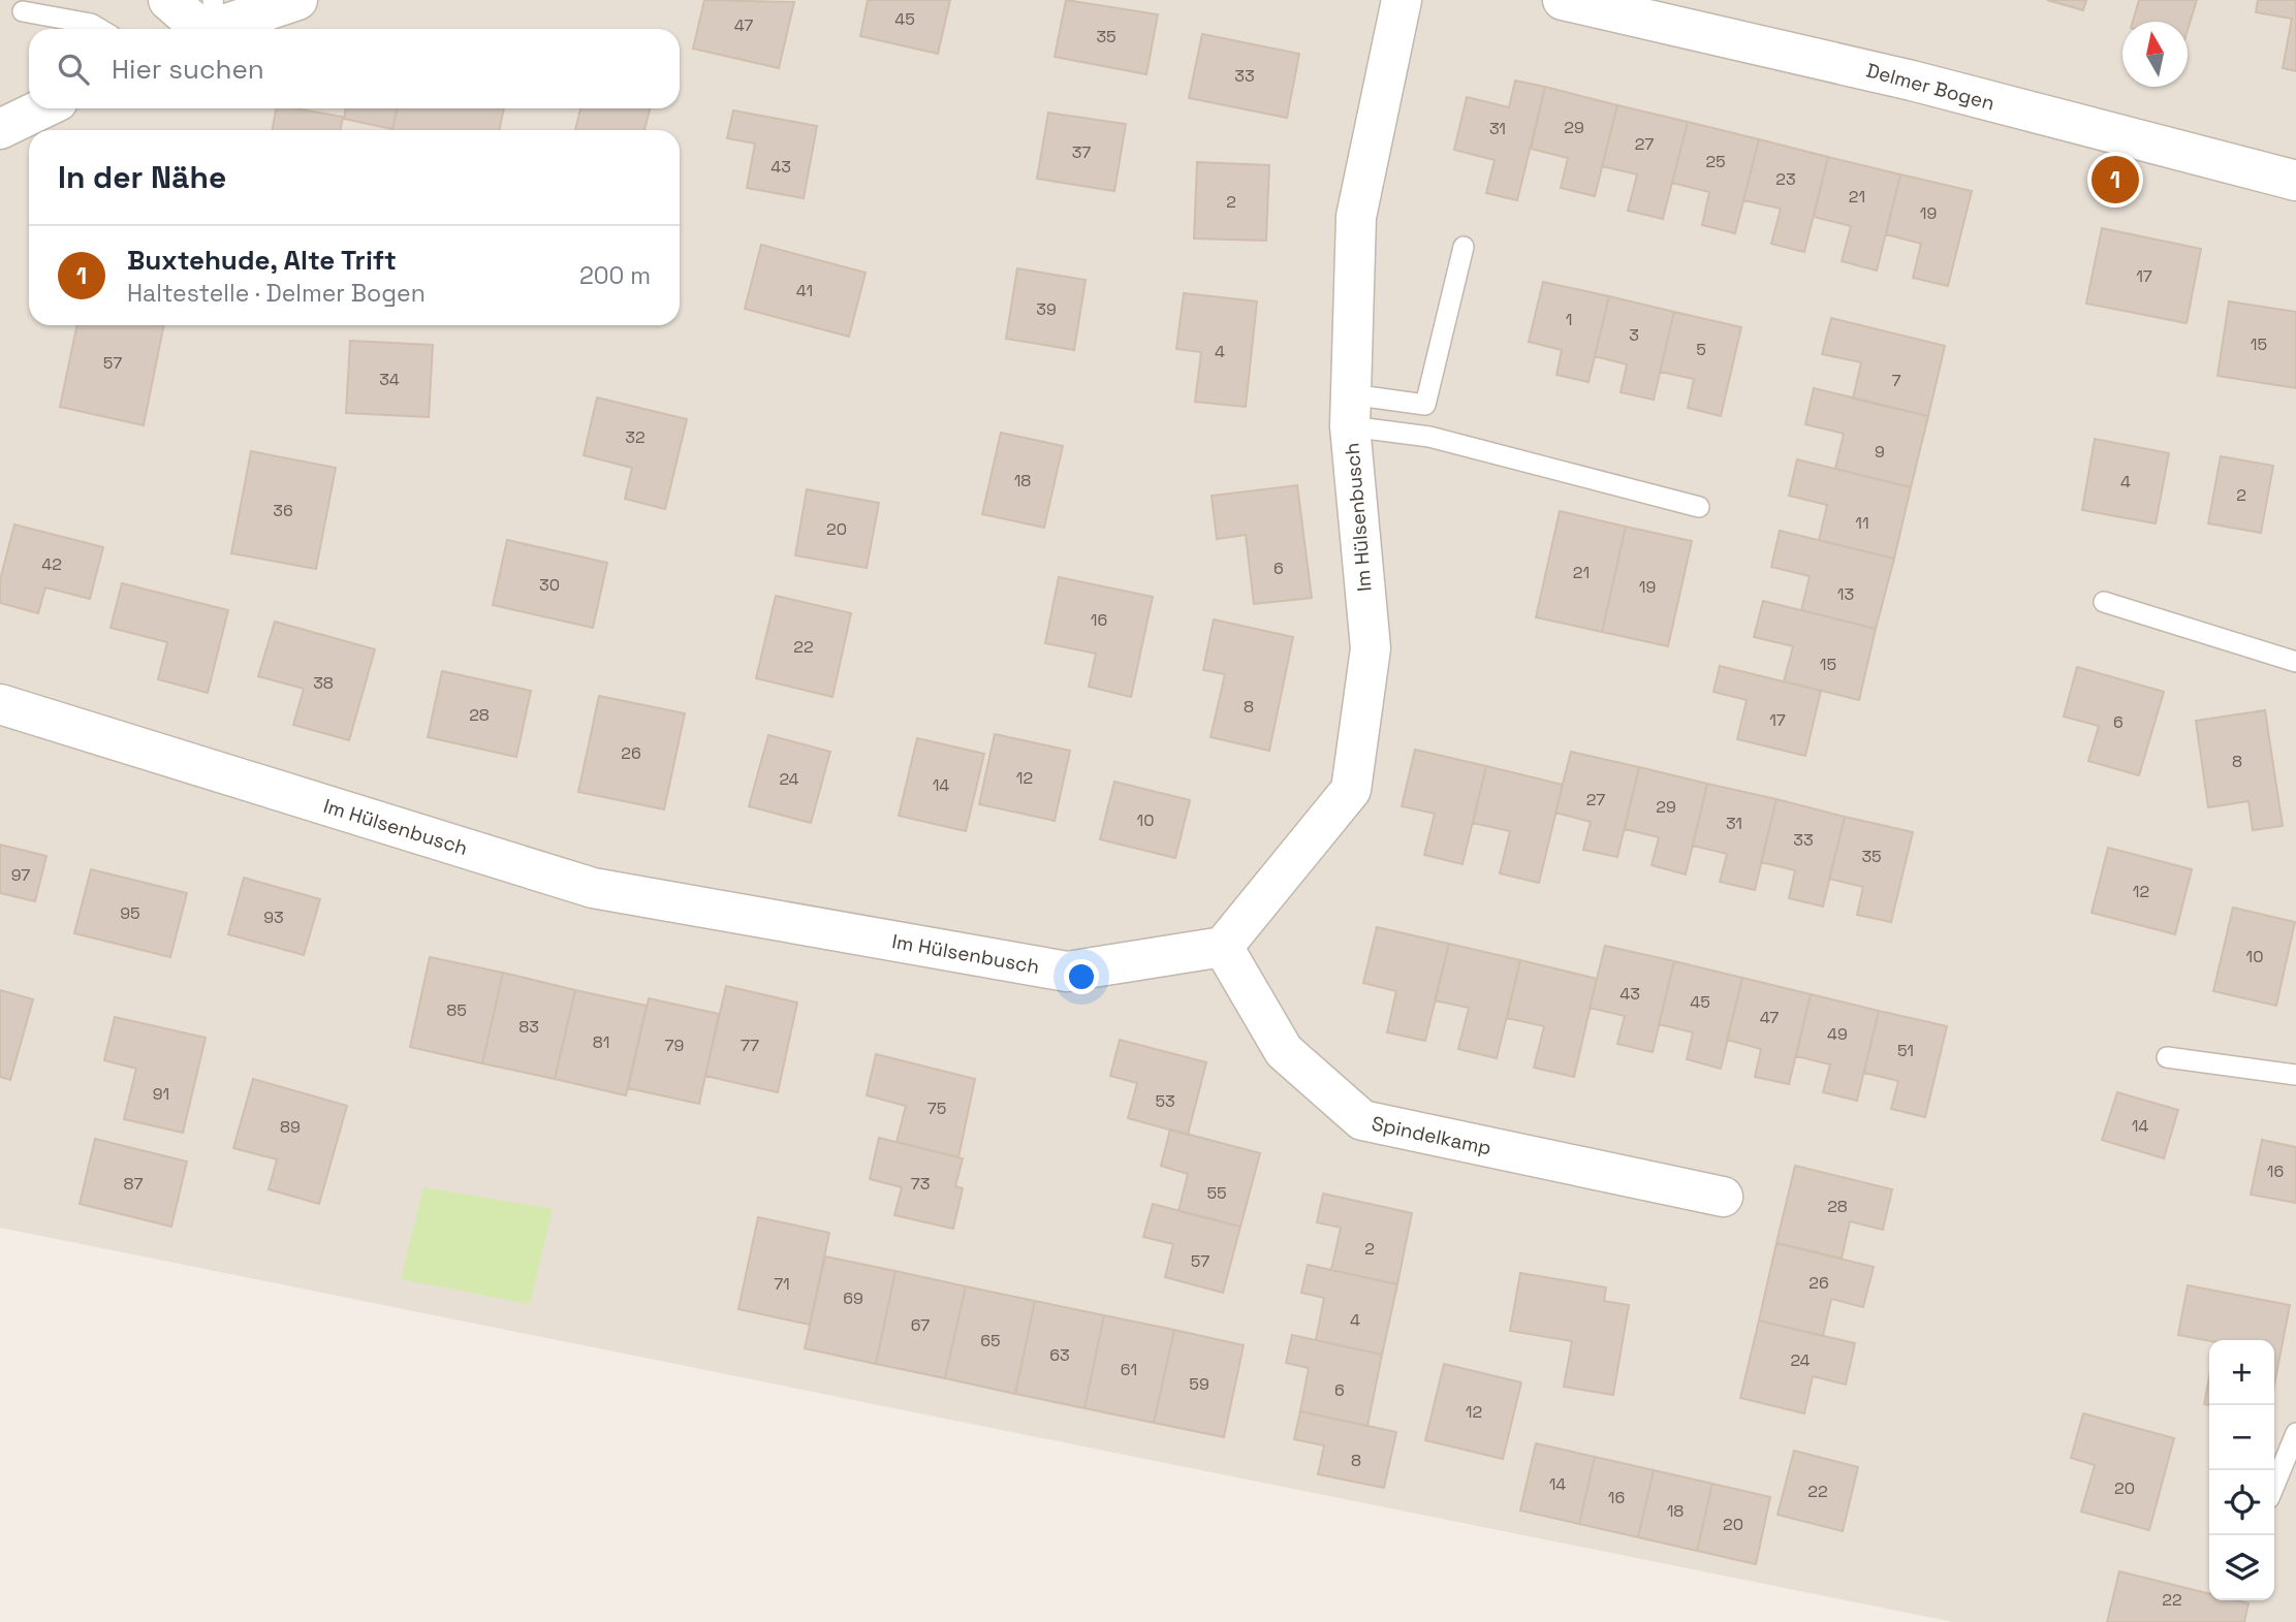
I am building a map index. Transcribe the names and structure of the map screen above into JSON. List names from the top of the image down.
{
  "streets": {
    "street": ["Delmer Bogen", "Im Hülsenbusch", "Spindelkamp"]
  },
  "crossings": [
    ["Im Hülsenbusch", "Spindelkamp"]
  ],
  "house_numbers": [
    "45",
    "47",
    "35",
    "33",
    "29",
    "31",
    "27",
    "37",
    "25",
    "43",
    "23",
    "21",
    "2",
    "19",
    "17",
    "41",
    "39",
    "1",
    "3",
    "15",
    "5",
    "4",
    "57",
    "34",
    "7",
    "32",
    "9",
    "18",
    "4",
    "2",
    "36",
    "11",
    "20",
    "42",
    "6",
    "21",
    "30",
    "19",
    "13",
    "16",
    "22",
    "15",
    "38",
    "8",
    "28",
    "17",
    "6",
    "26",
    "8",
    "12",
    "24",
    "14",
    "27",
    "29",
    "10",
    "31",
    "33",
    "35",
    "97",
    "12",
    "95",
    "93",
    "10",
    "43",
    "45",
    "85",
    "47",
    "83",
    "49",
    "81",
    "79",
    "77",
    "51",
    "91",
    "53",
    "75",
    "14",
    "89",
    "16",
    "87",
    "73",
    "55",
    "28",
    "2",
    "57",
    "26",
    "71",
    "69",
    "4",
    "67",
    "65",
    "63",
    "24",
    "61",
    "59",
    "6",
    "12",
    "8",
    "14",
    "20",
    "22",
    "16",
    "18",
    "20",
    "22"
  ],
  "north": "top",
  "page": {
    "search": "Hier suchen",
    "heading": "In der Nähe",
    "pins": "1",
    "list": [
      {
        "mark": "1",
        "name": "Buxtehude, Alte Trift",
        "note": "Haltestelle · Delmer Bogen",
        "value": "200 m"
      }
    ],
    "map_buttons": ["+", "−"]
  }
}
